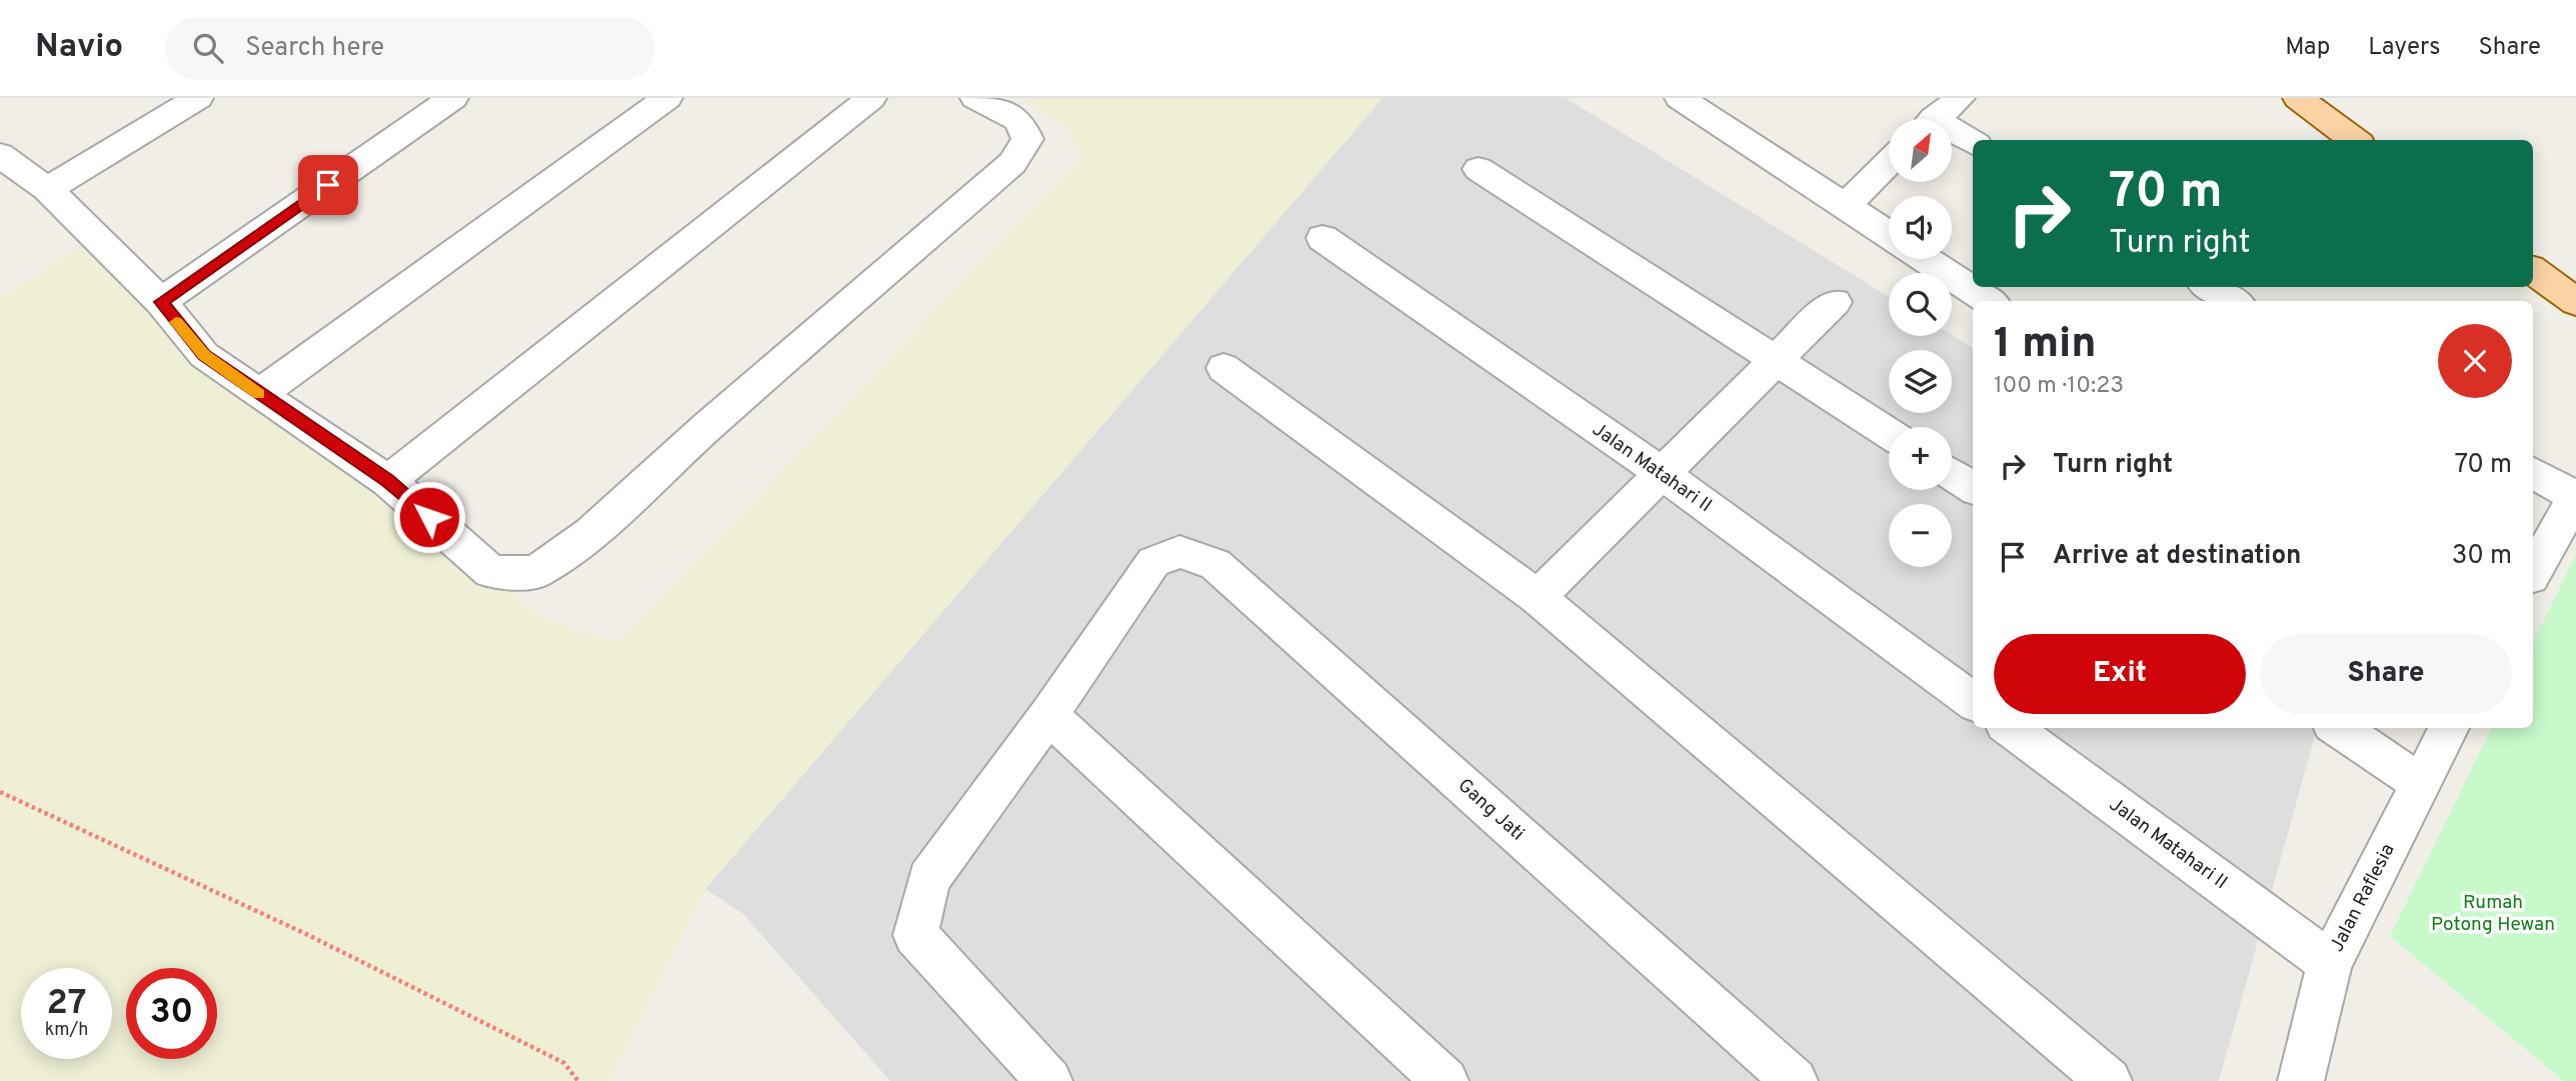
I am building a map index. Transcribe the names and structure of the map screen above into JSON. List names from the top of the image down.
{
  "streets": {
    "street": ["Jalan Matahari II", "Gang Jati", "Jalan Raflesia"]
  },
  "crossings": [
    ["Jalan Matahari II", "Jalan Raflesia"]
  ],
  "parks": ["Rumah Potong Hewan"],
  "north": "top right",
  "page": {
    "header": "Navio",
    "search": "Search here",
    "nav": ["Map", "Layers", "Share"],
    "map_buttons": ["+", "−"],
    "turn": ["70 m", "Turn right"],
    "heading": ["1 min", "100 m · 10:23"],
    "list": [
      {
        "name": "Turn right",
        "value": "70 m"
      },
      {
        "name": "Arrive at destination",
        "value": "30 m"
      }
    ],
    "buttons": ["Exit", "Share"],
    "speed": "27 km/h",
    "limit": "30"
  }
}
